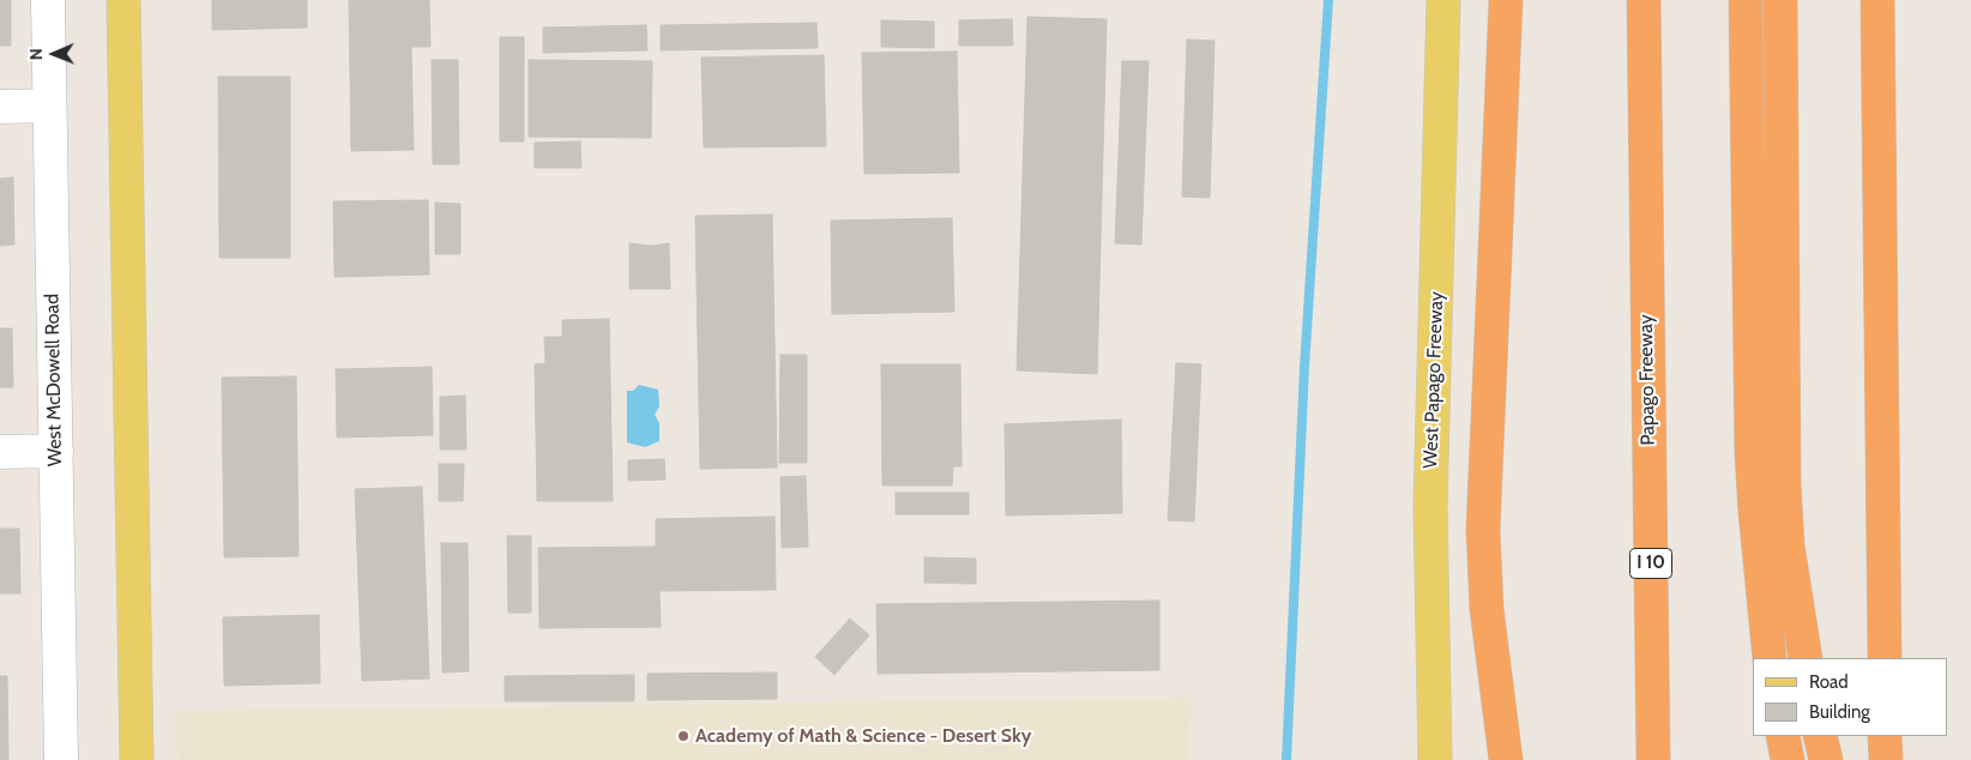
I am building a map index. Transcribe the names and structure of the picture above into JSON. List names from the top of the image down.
{
  "streets": {
    "highway": ["Papago Freeway", "I 10"],
    "main road": ["West Papago Freeway"],
    "street": ["West McDowell Road"]
  },
  "places": ["Academy of Math & Science - Desert Sky"],
  "legend": ["Road", "Building"],
  "north": "left"
}
